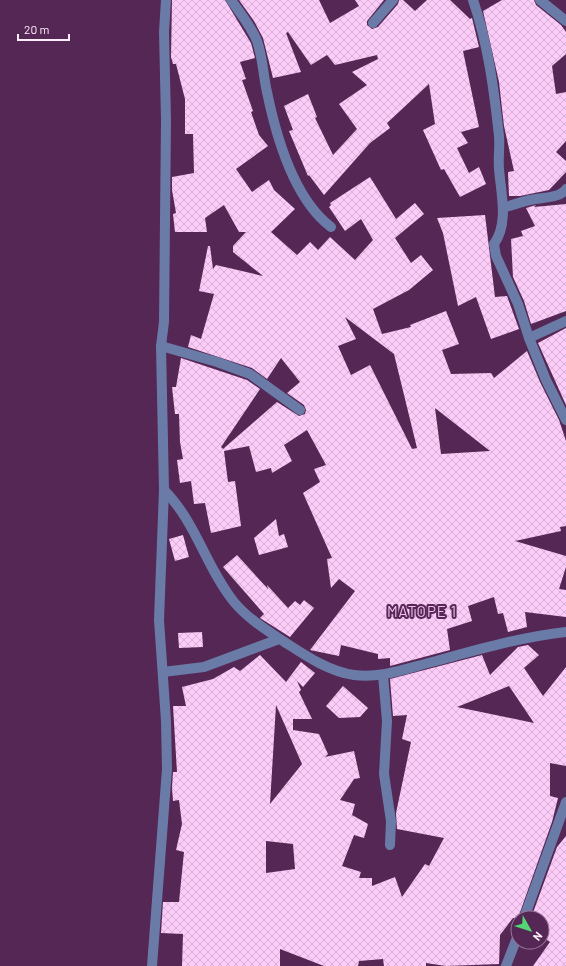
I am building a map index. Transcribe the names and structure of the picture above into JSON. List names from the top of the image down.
{
  "districts": ["MATOPE 1"],
  "scale_bar": "20 m",
  "north": "bottom right"
}
